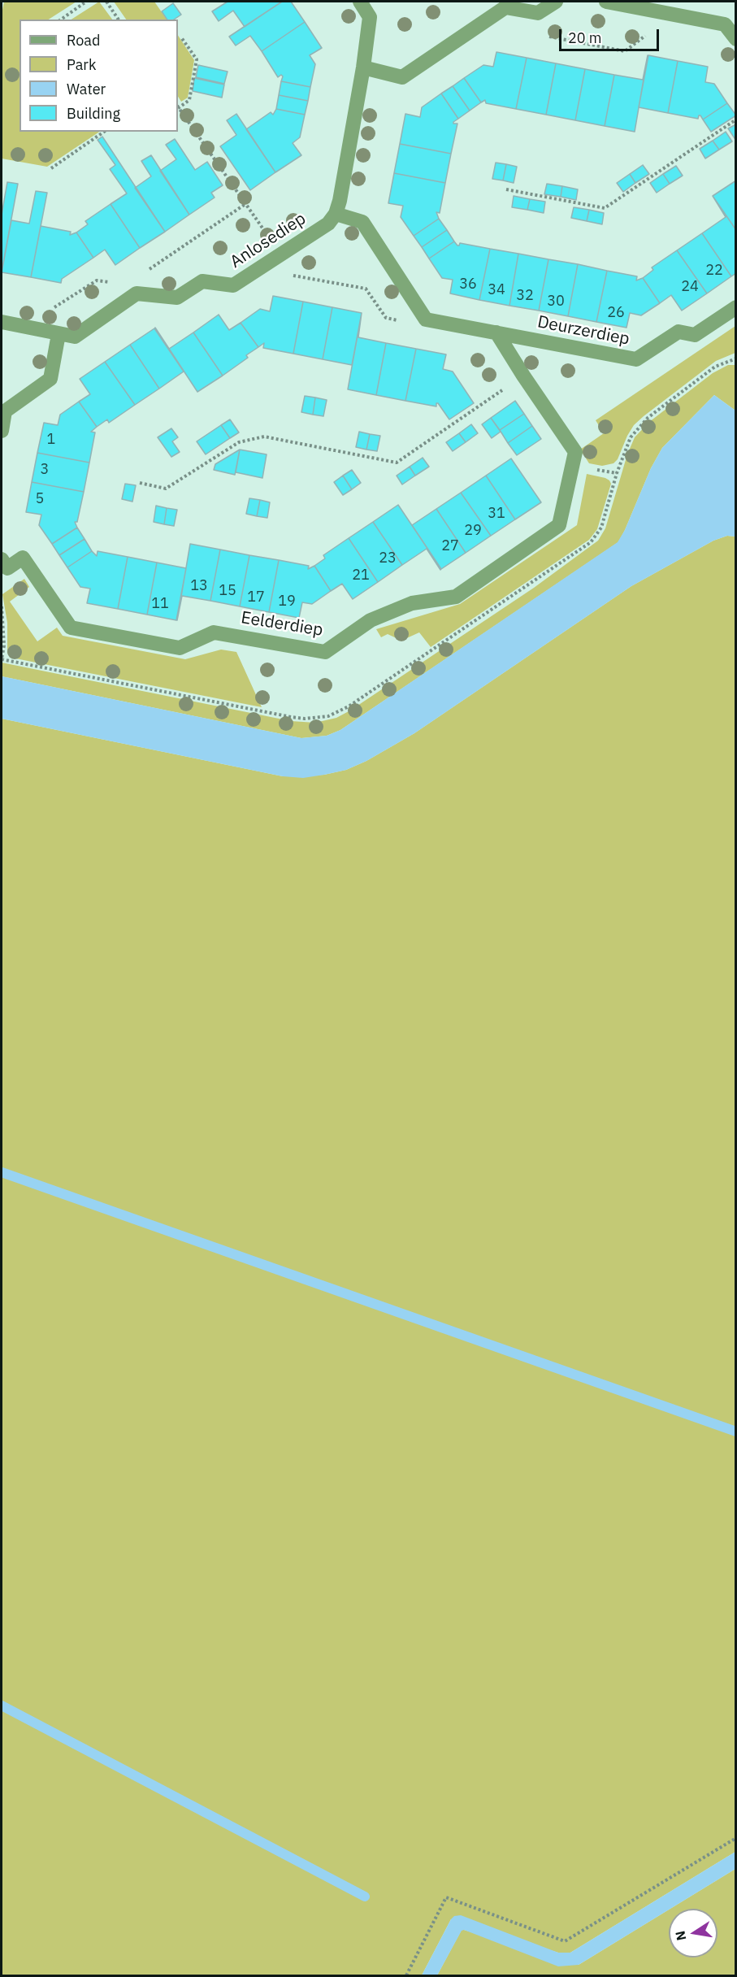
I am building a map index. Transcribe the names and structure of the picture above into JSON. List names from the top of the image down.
{
  "streets": {
    "street": ["Anlosediep", "Deurzerdiep", "Eelderdiep"]
  },
  "crossings": [
    ["Deurzerdiep", "Eelderdiep"]
  ],
  "house_numbers": [
    "22",
    "36",
    "24",
    "34",
    "32",
    "30",
    "26",
    "1",
    "3",
    "5",
    "31",
    "29",
    "27",
    "23",
    "21",
    "13",
    "15",
    "17",
    "19",
    "11"
  ],
  "legend": [
    "Road",
    "Park",
    "Water",
    "Building"
  ],
  "scale_bar": "20 m",
  "north": "left"
}
